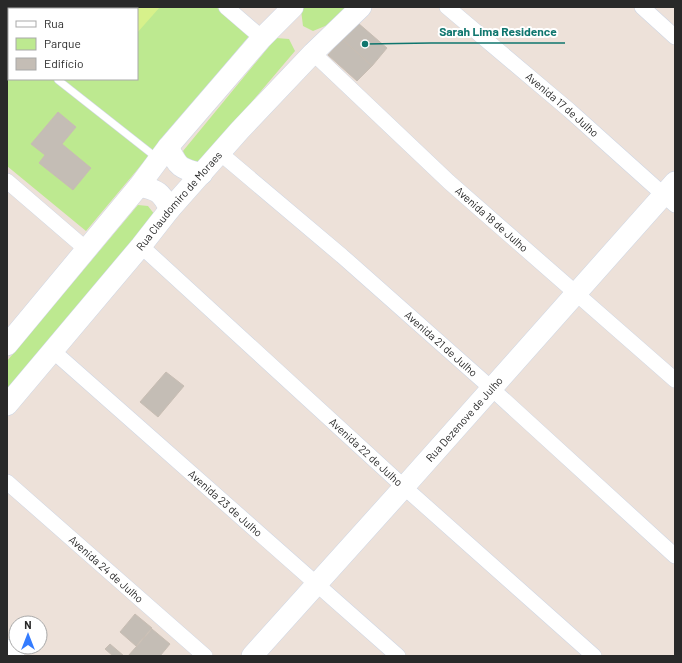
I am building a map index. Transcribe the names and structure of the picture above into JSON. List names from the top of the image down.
{
  "streets": {
    "main road": ["Rua Claudomiro de Moraes", "Rua Dezenove de Julho"],
    "street": [
      "Avenida 17 de Julho",
      "Avenida 18 de Julho",
      "Avenida 21 de Julho",
      "Avenida 22 de Julho",
      "Avenida 23 de Julho",
      "Avenida 24 de Julho"
    ]
  },
  "crossings": [
    ["Avenida 17 de Julho", "Rua Dezenove de Julho"],
    ["Rua Claudomiro de Moraes", "Avenida 18 de Julho"],
    ["Rua Claudomiro de Moraes", "Avenida 21 de Julho"],
    ["Rua Claudomiro de Moraes", "Avenida 22 de Julho"],
    ["Rua Claudomiro de Moraes", "Avenida 23 de Julho"],
    ["Avenida 18 de Julho", "Rua Dezenove de Julho"],
    ["Avenida 21 de Julho", "Rua Dezenove de Julho"],
    ["Rua Dezenove de Julho", "Avenida 22 de Julho"],
    ["Rua Dezenove de Julho", "Avenida 23 de Julho"]
  ],
  "places": ["Sarah Lima Residence"],
  "legend": ["Rua", "Parque", "Edifício"],
  "north": "top"
}
